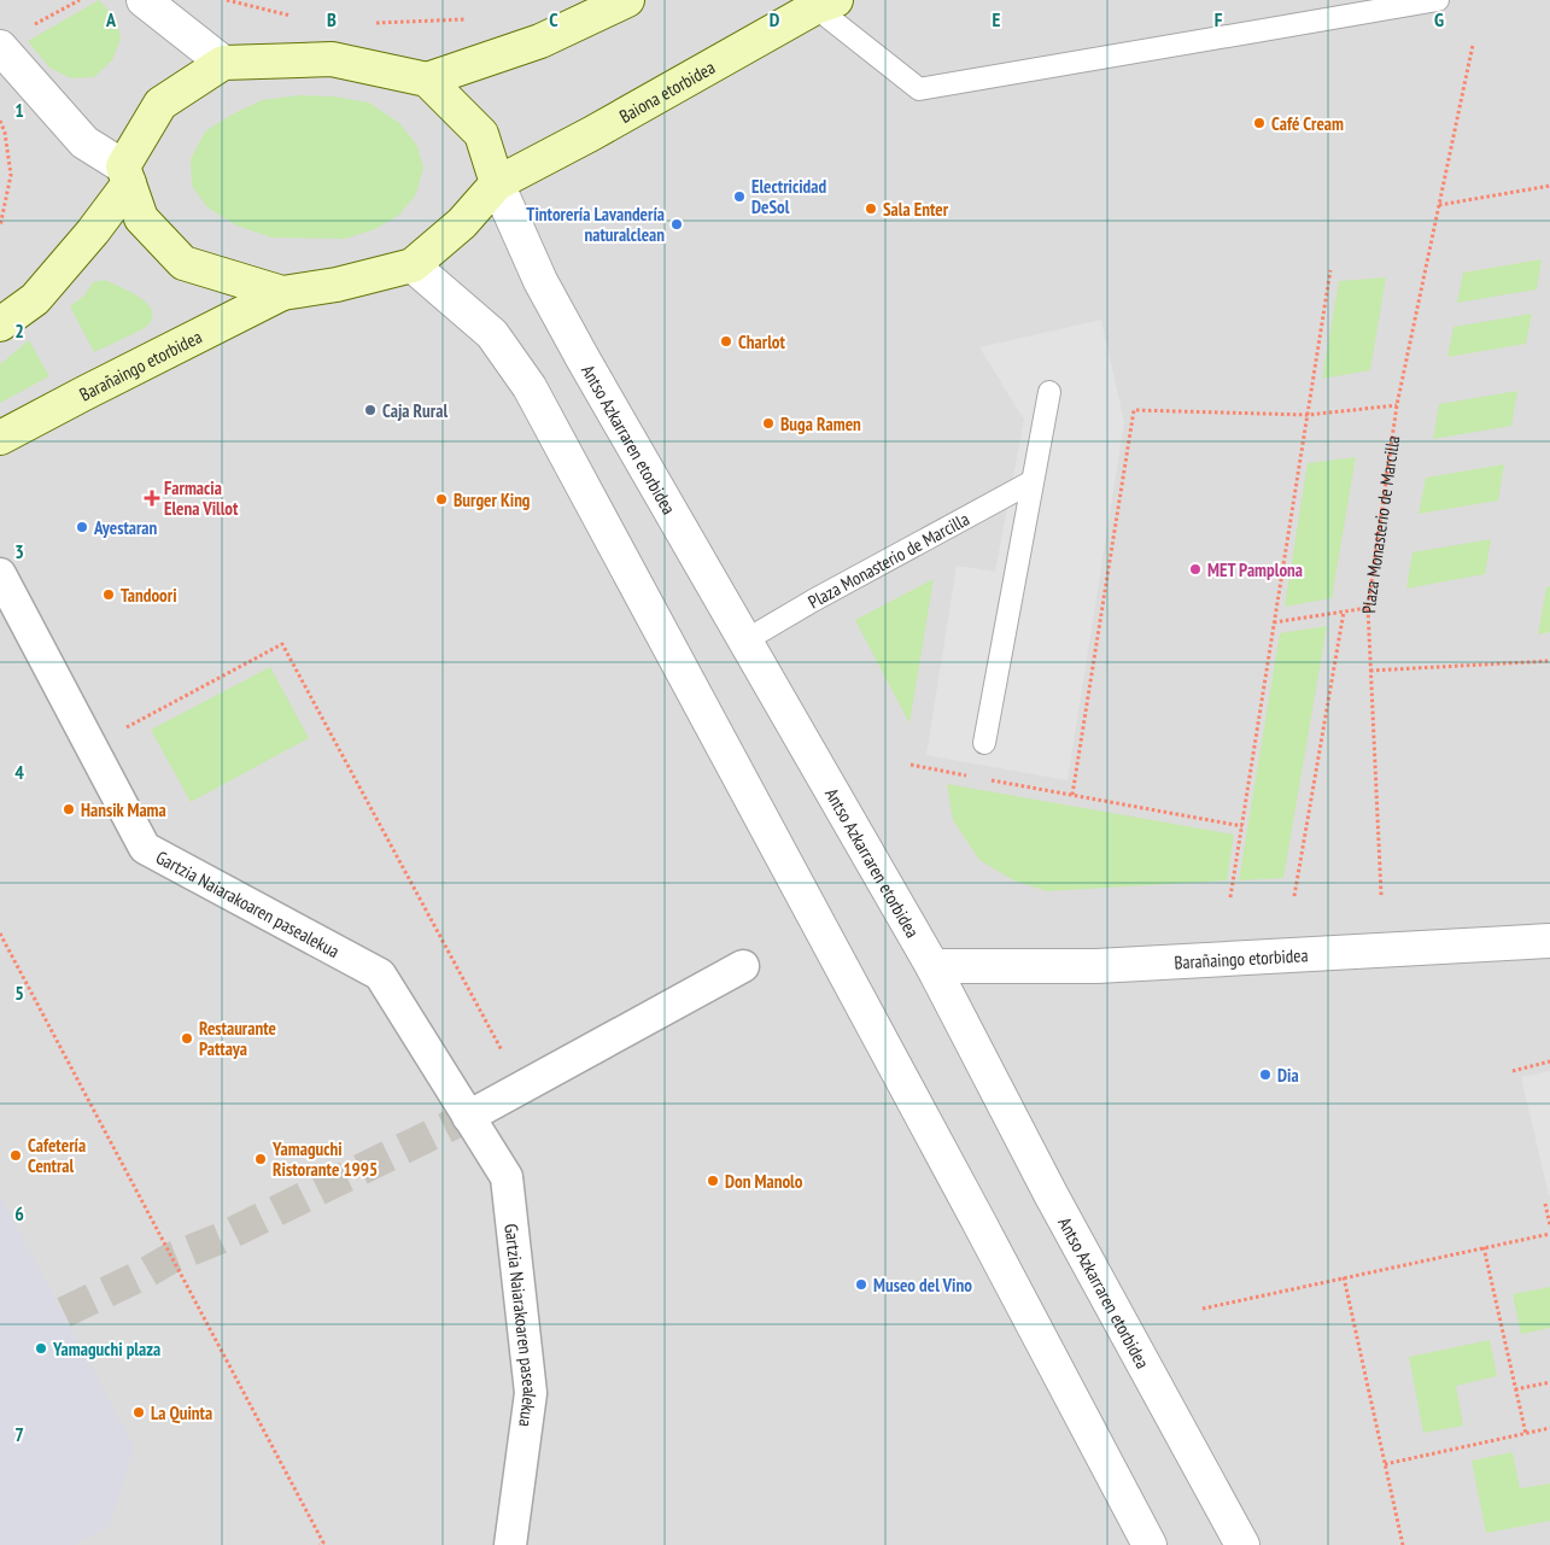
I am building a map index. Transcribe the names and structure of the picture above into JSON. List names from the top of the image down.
{
  "streets": {
    "main road": ["Baiona etorbidea", "Barañaingo etorbidea"],
    "street": ["Antso Azkarraren etorbidea", "Gartzia Naiarakoaren pasealekua"],
    "lane": ["Plaza Monasterio de Marcilla"]
  },
  "crossings": [
    ["Baiona etorbidea", "Antso Azkarraren etorbidea"],
    ["Barañaingo etorbidea", "Antso Azkarraren etorbidea"],
    ["Antso Azkarraren etorbidea", "Plaza Monasterio de Marcilla"]
  ],
  "places": {
    "other": [
      "Café Cream",
      "Electricidad DeSol",
      "Sala Enter",
      "Tintorería Lavandería naturalclean",
      "Charlot",
      "Caja Rural",
      "Buga Ramen",
      "Burger King",
      "Ayestaran",
      "MET Pamplona",
      "Tandoori",
      "Hansik Mama",
      "Restaurante Pattaya",
      "Dia",
      "Cafetería Central",
      "Yamaguchi Ristorante 1995",
      "Don Manolo",
      "Museo del Vino",
      "Yamaguchi plaza",
      "La Quinta"
    ],
    "health": ["Farmacia Elena Villot"]
  },
  "grid": {
    "columns": [
      "A",
      "B",
      "C",
      "D",
      "E",
      "F",
      "G"
    ],
    "rows": [
      "1",
      "2",
      "3",
      "4",
      "5",
      "6",
      "7"
    ]
  }
}
